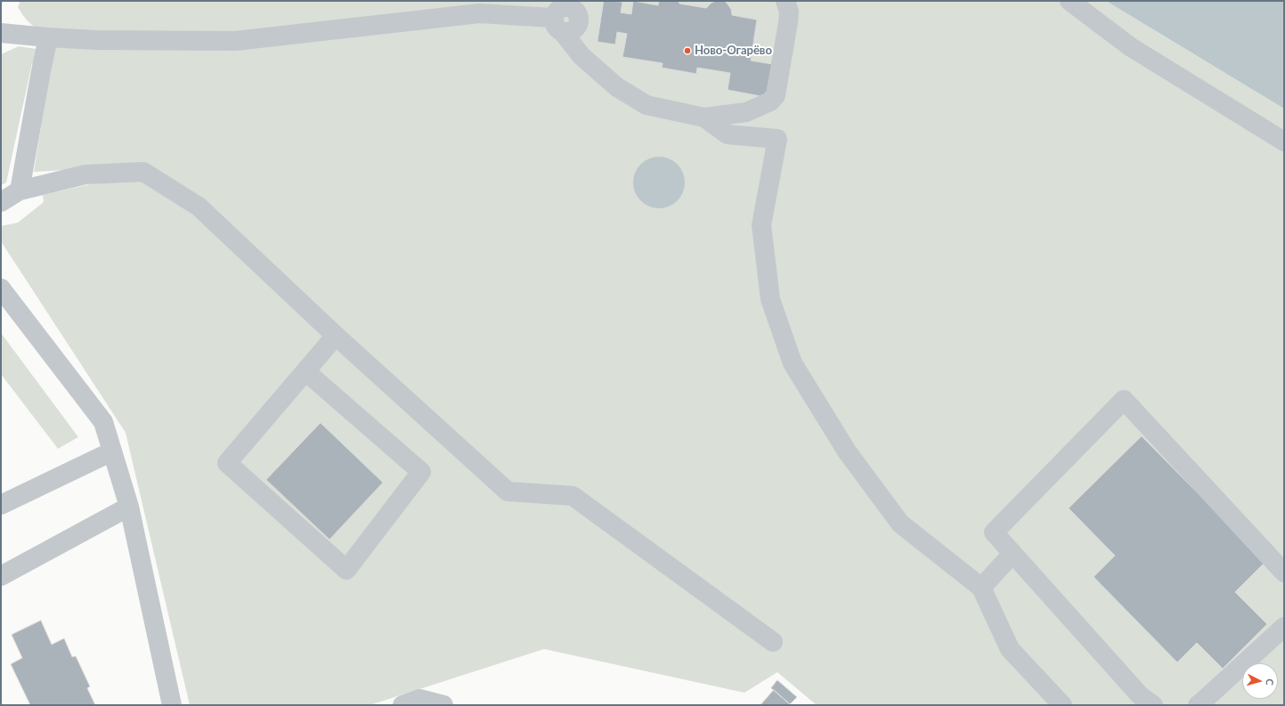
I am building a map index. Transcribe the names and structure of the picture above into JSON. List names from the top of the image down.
{
  "places": ["Ново-Огарёво"],
  "north": "right"
}
